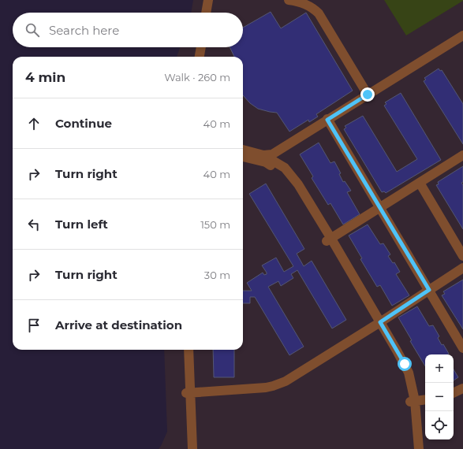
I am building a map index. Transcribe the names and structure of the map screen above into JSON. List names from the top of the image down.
{
  "page": {
    "search": "Search here",
    "heading": ["4 min", "Walk · 260 m"],
    "list": [
      ["Continue", "40 m"],
      ["Turn right", "40 m"],
      ["Turn left", "150 m"],
      ["Turn right", "30 m"],
      "Arrive at destination"
    ],
    "map_buttons": ["+", "−"]
  }
}
